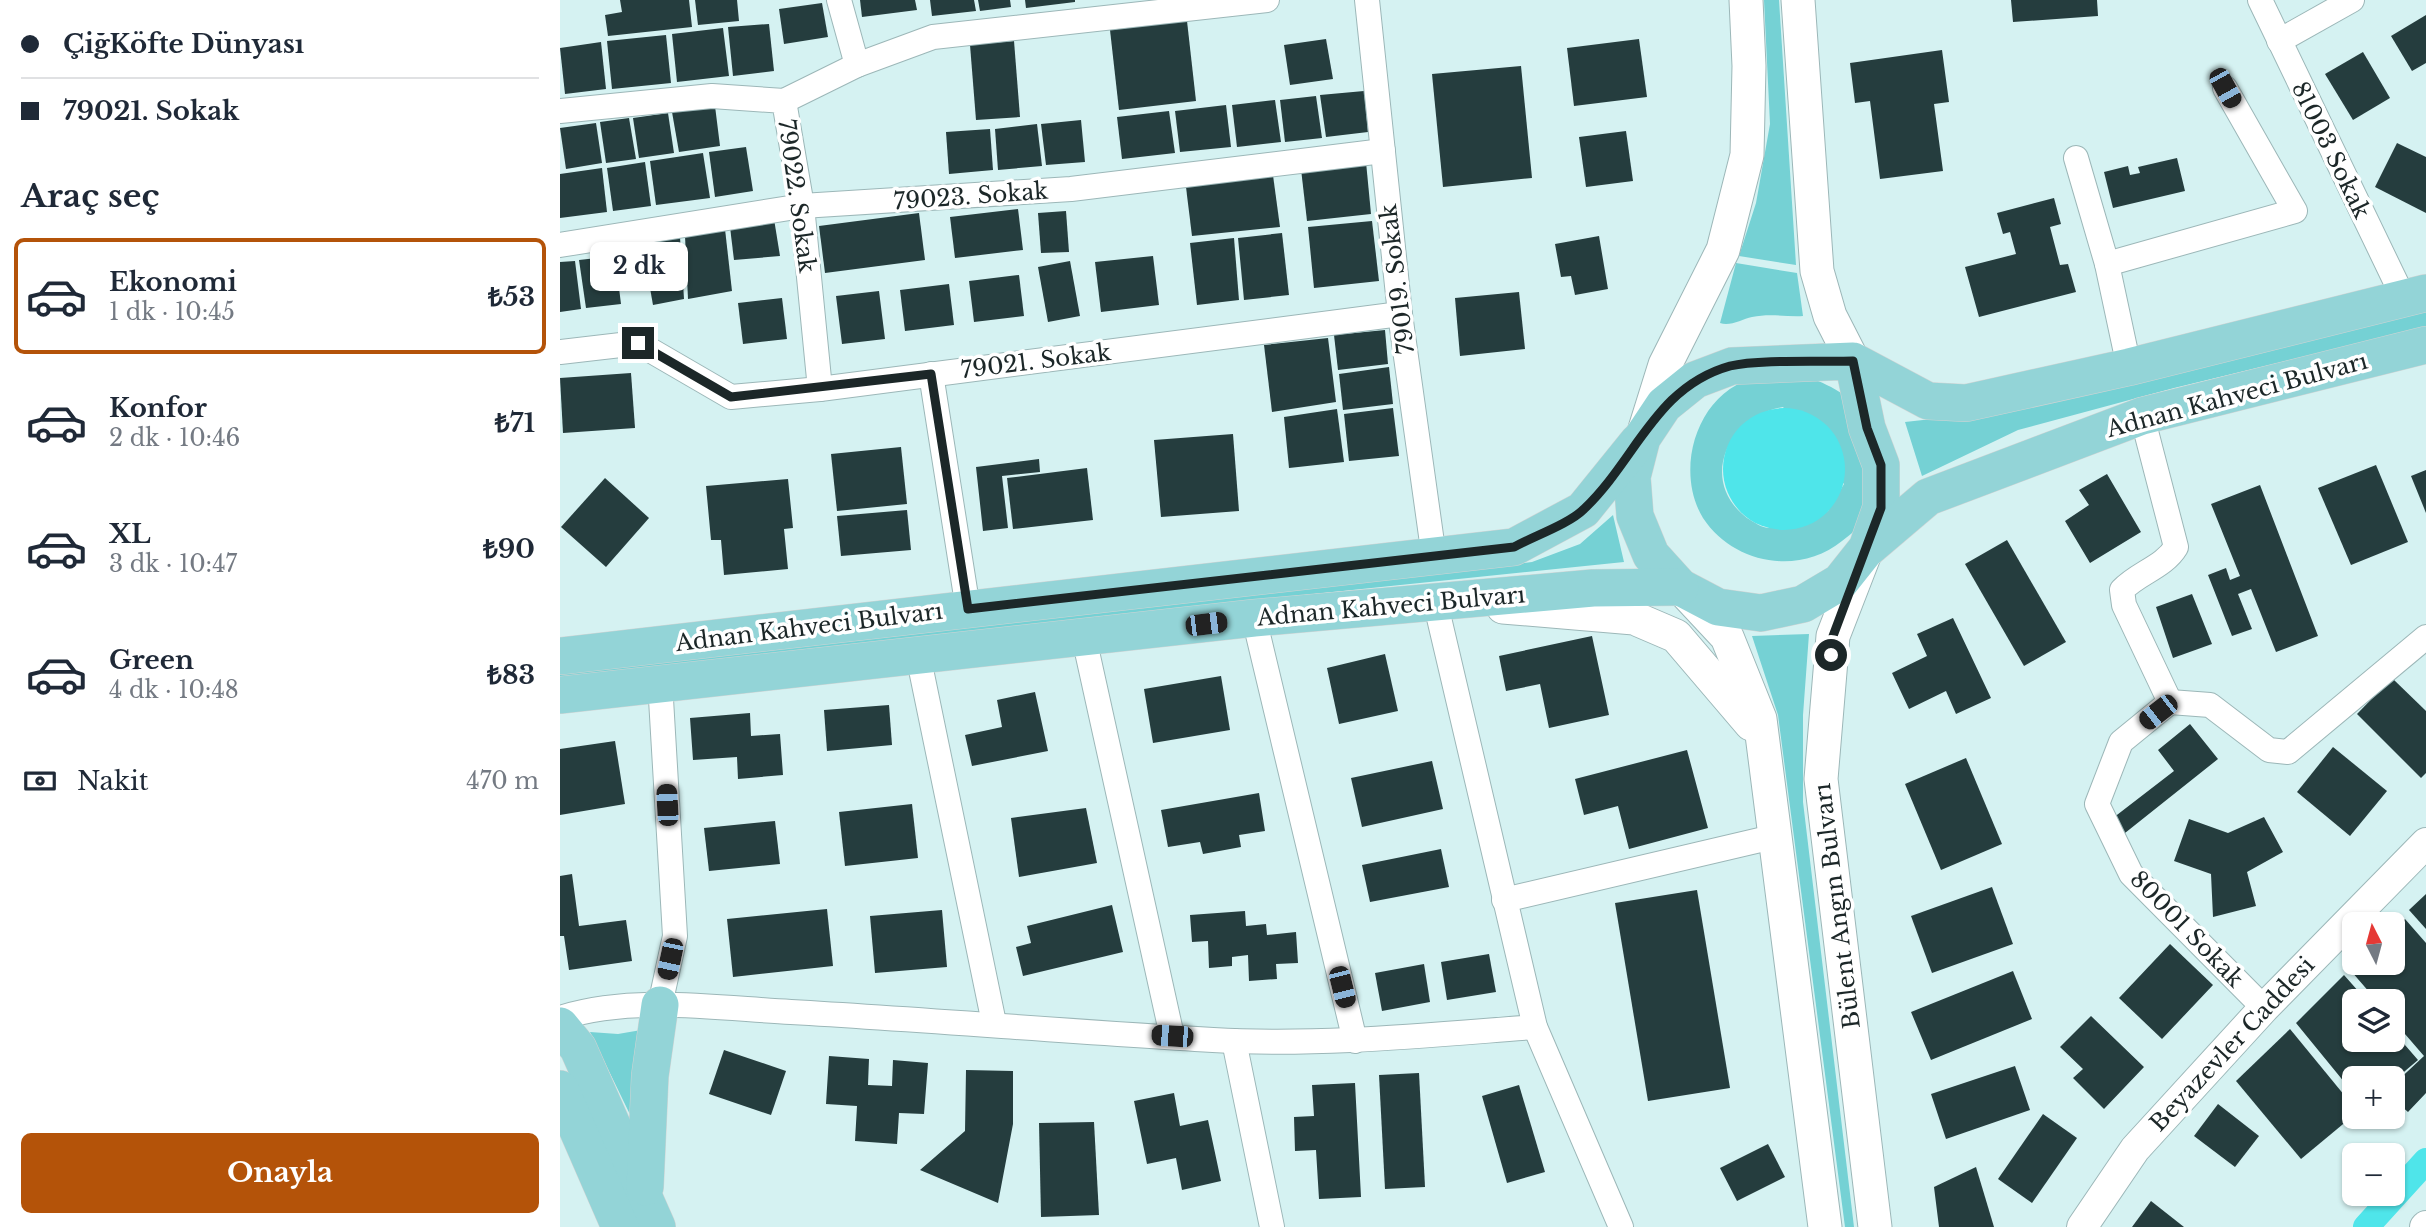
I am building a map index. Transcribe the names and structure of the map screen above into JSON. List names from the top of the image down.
{
  "streets": {
    "main road": ["Adnan Kahveci Bulvarı", "Bülent Angın Bulvarı"],
    "street": [
      "81003 Sokak",
      "79022. Sokak",
      "79023. Sokak",
      "79019. Sokak",
      "79021. Sokak",
      "80001 Sokak",
      "Beyazevler Caddesi"
    ]
  },
  "crossings": [
    ["79022. Sokak", "79023. Sokak"],
    ["79022. Sokak", "79021. Sokak"],
    ["79023. Sokak", "79019. Sokak"],
    ["79019. Sokak", "79021. Sokak"],
    ["79019. Sokak", "Adnan Kahveci Bulvarı"],
    ["Adnan Kahveci Bulvarı", "Bülent Angın Bulvarı"],
    ["80001 Sokak", "Beyazevler Caddesi"]
  ],
  "north": "top",
  "page": {
    "banner": ["ÇiğKöfte Dünyası", "79021. Sokak"],
    "heading": "Araç seç",
    "list": [
      {
        "name": "Ekonomi",
        "note": "1 dk · 10:45",
        "value": "₺53"
      },
      {
        "name": "Konfor",
        "note": "2 dk · 10:46",
        "value": "₺71"
      },
      {
        "name": "XL",
        "note": "3 dk · 10:47",
        "value": "₺90"
      },
      {
        "name": "Green",
        "note": "4 dk · 10:48",
        "value": "₺83"
      }
    ],
    "bubble": "2 dk",
    "pay": ["Nakit", "470 m"],
    "map_buttons": ["+", "−"],
    "buttons": "Onayla"
  }
}
